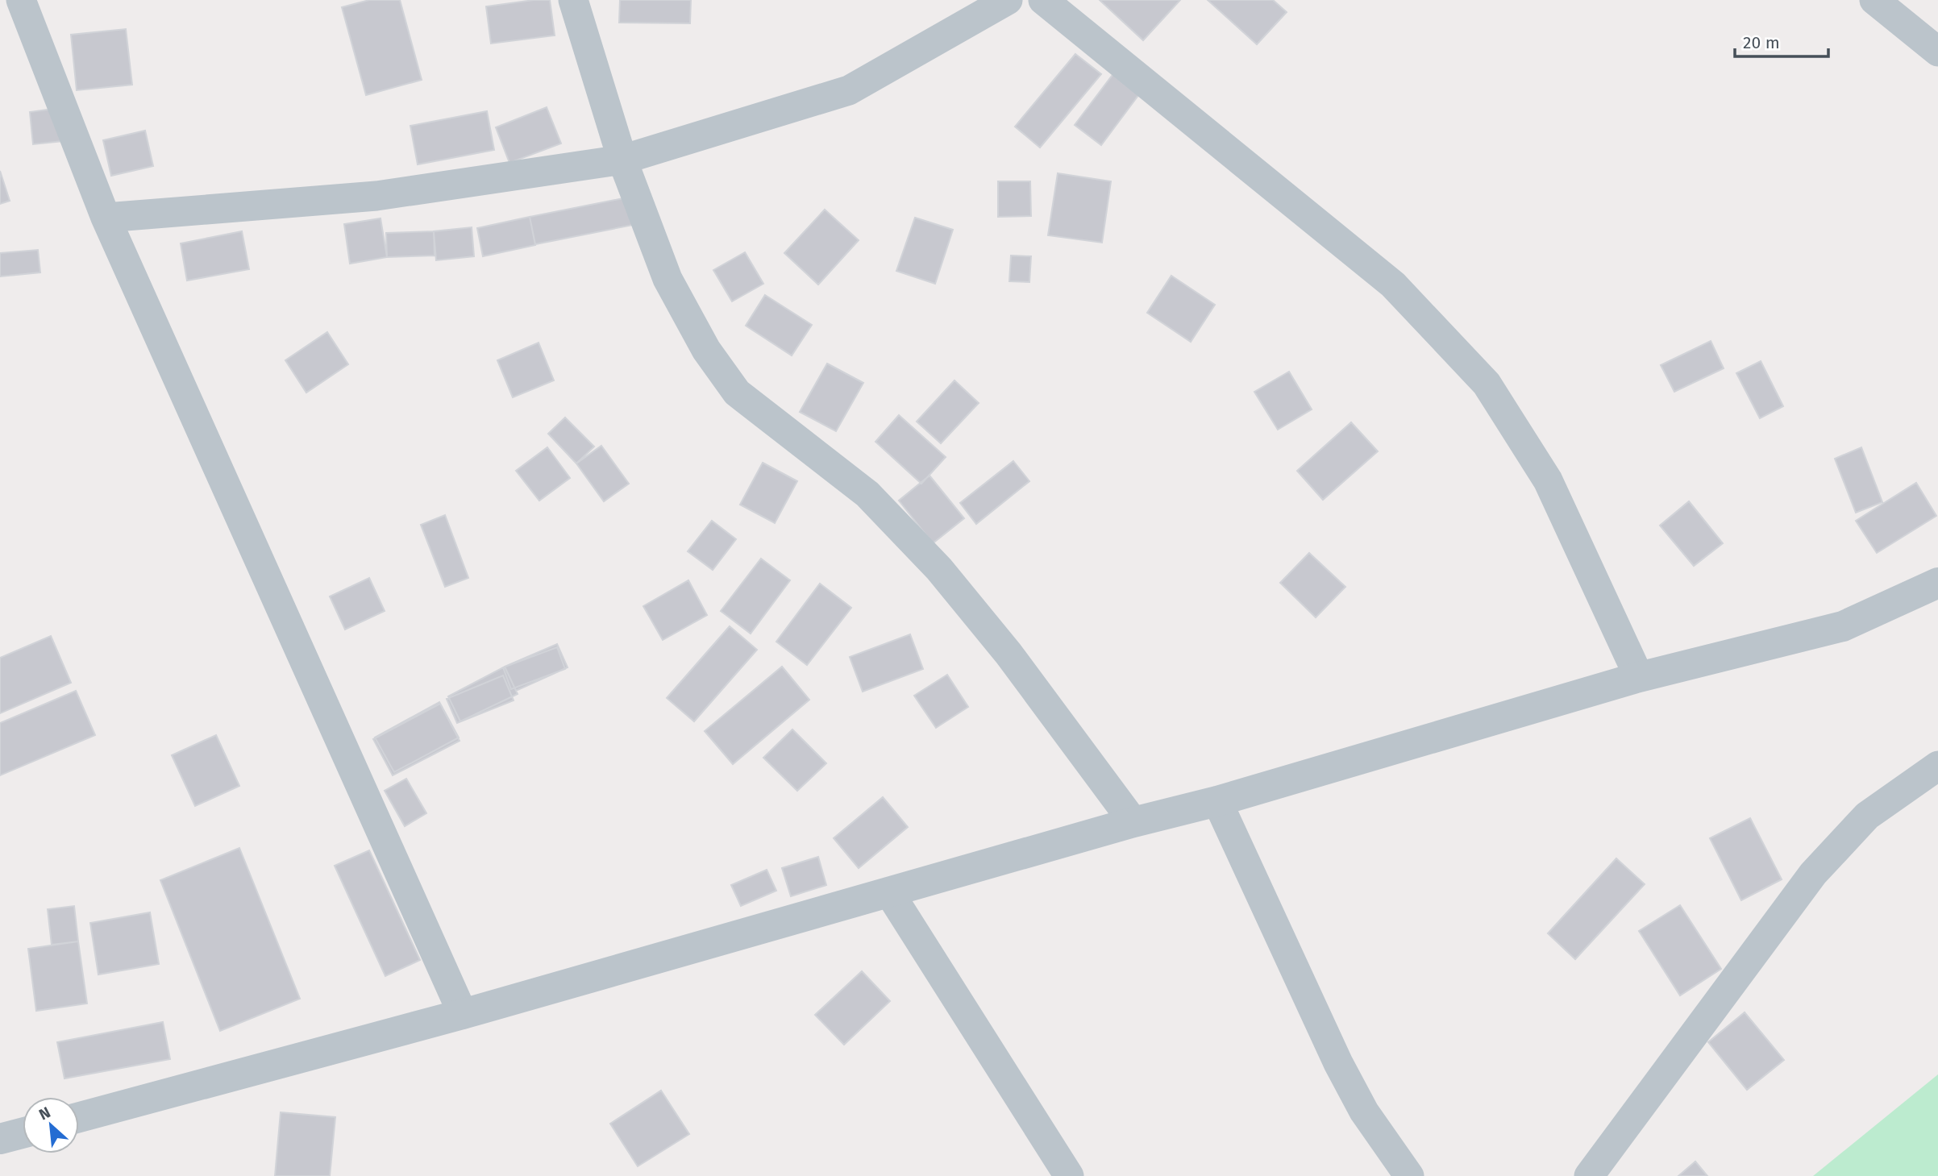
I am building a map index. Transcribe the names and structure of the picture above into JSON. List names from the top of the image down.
{
  "scale_bar": "20 m",
  "north": "top left"
}
